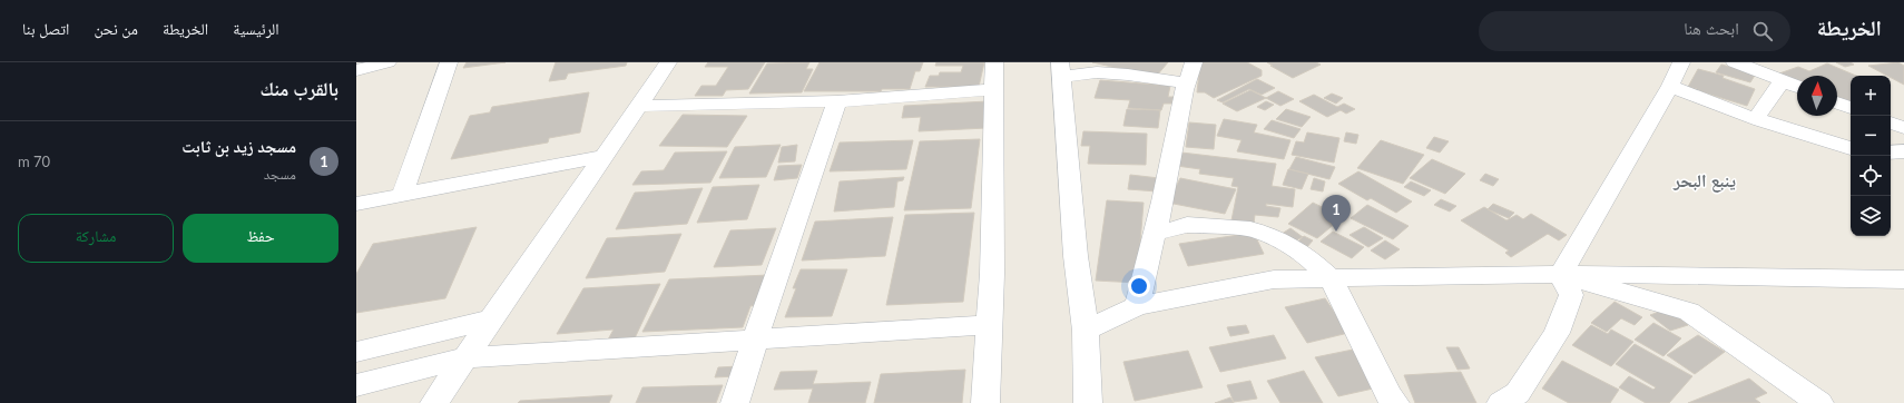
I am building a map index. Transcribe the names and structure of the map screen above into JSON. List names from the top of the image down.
{
  "districts": ["ينبع البحر"],
  "north": "top",
  "page": {
    "header": "الخريطة",
    "search": "ابحث هنا",
    "nav": [
      "الرئيسية",
      "الخريطة",
      "من نحن",
      "اتصل بنا"
    ],
    "heading": "بالقرب منك",
    "map_buttons": ["+", "−"],
    "list": [
      {
        "mark": "1",
        "name": "مسجد زيد بن ثابت",
        "note": "مسجد",
        "value": "70 m"
      }
    ],
    "pins": "1",
    "buttons": ["حفظ", "مشاركة"]
  }
}
